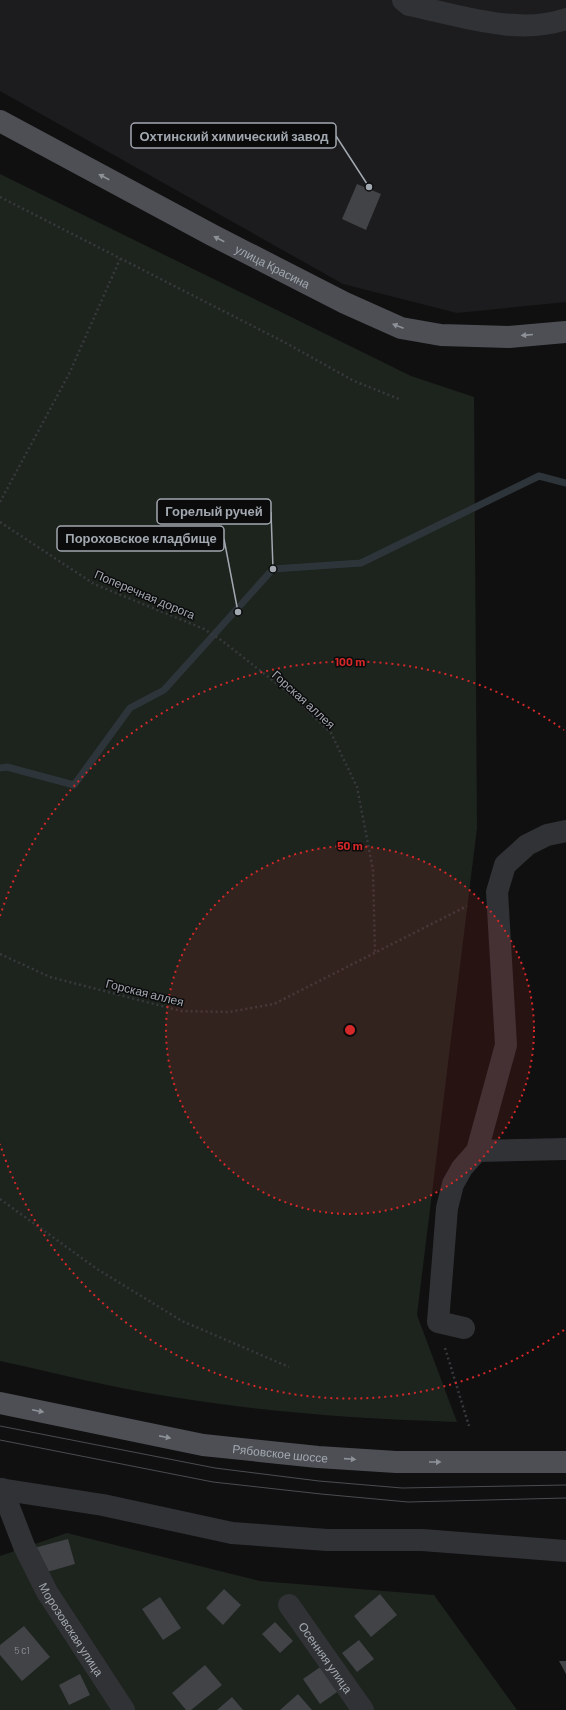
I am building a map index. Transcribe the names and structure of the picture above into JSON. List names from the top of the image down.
{
  "streets": {
    "main road": ["улица Красина", "Рябовское шоссе"],
    "street": ["Морозовская улица", "Осенняя улица"],
    "path": ["Поперечная дорога", "Горская аллея"]
  },
  "crossings": [
    ["Поперечная дорога", "Горская аллея"]
  ],
  "one_way": ["улица Красина", "Рябовское шоссе"],
  "places": ["Охтинский химический завод", "Горелый ручей", "Пороховское кладбище"],
  "house_numbers": ["5 с1"],
  "rings": ["100 m", "50 m"]
}
